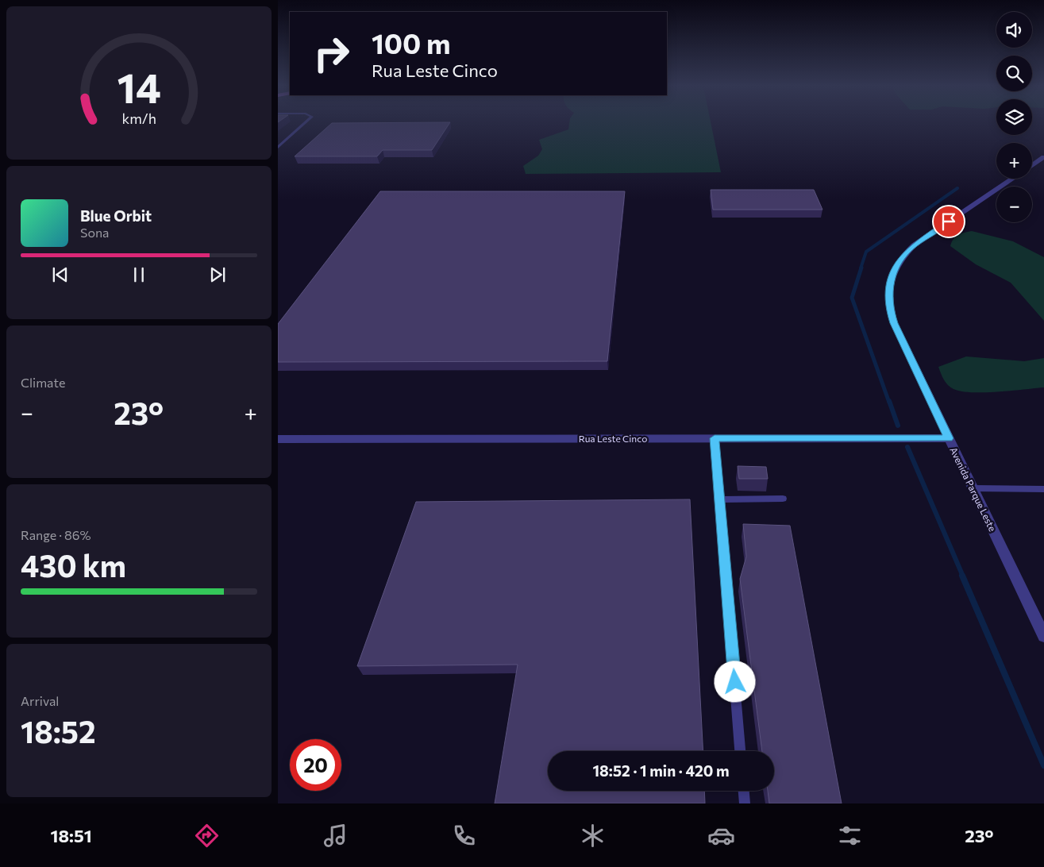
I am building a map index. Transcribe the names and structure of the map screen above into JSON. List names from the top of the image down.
{
  "streets": {
    "street": ["Rua Leste Cinco", "Avenida Parque Leste"]
  },
  "crossings": [
    ["Rua Leste Cinco", "Avenida Parque Leste"]
  ],
  "page": {
    "map_buttons": ["+", "−"],
    "turn": ["100 m", "Rua Leste Cinco"],
    "song": ["Blue Orbit", "Sona"],
    "tile": [
      "Climate",
      ["Range · 86%", "430 km"],
      ["Arrival", "18:52"]
    ],
    "heat": ["−", "23°", "+"],
    "limit": "20",
    "trip": "18:52 · 1 min · 420 m",
    "tabs": ["18:51", "23°"],
    "gauge": ["14", "km/h"]
  }
}
